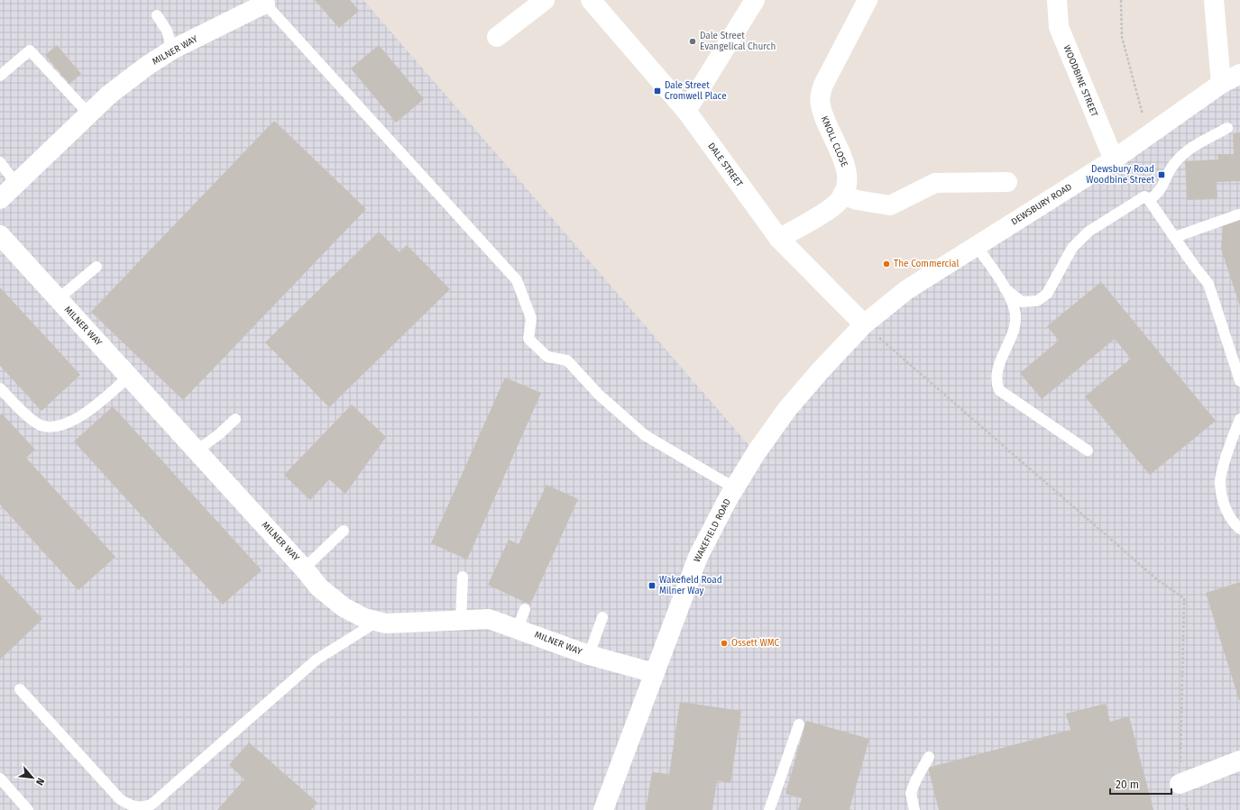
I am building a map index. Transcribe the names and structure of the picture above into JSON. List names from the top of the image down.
{
  "streets": {
    "street": [
      "MILNER WAY",
      "WOODBINE STREET",
      "KNOLL CLOSE",
      "DALE STREET",
      "DEWSBURY ROAD",
      "WAKEFIELD ROAD"
    ]
  },
  "crossings": [
    ["MILNER WAY", "WAKEFIELD ROAD"],
    ["WOODBINE STREET", "DEWSBURY ROAD"],
    ["KNOLL CLOSE", "DALE STREET"],
    ["DALE STREET", "DEWSBURY ROAD"],
    ["DALE STREET", "WAKEFIELD ROAD"],
    ["DEWSBURY ROAD", "WAKEFIELD ROAD"]
  ],
  "places": {
    "other": ["Dale Street Evangelical Church", "The Commercial", "Ossett WMC"],
    "transit": ["Dale Street Cromwell Place", "Dewsbury Road Woodbine Street", "Wakefield Road Milner Way"]
  },
  "scale_bar": "20 m",
  "north": "bottom right"
}
